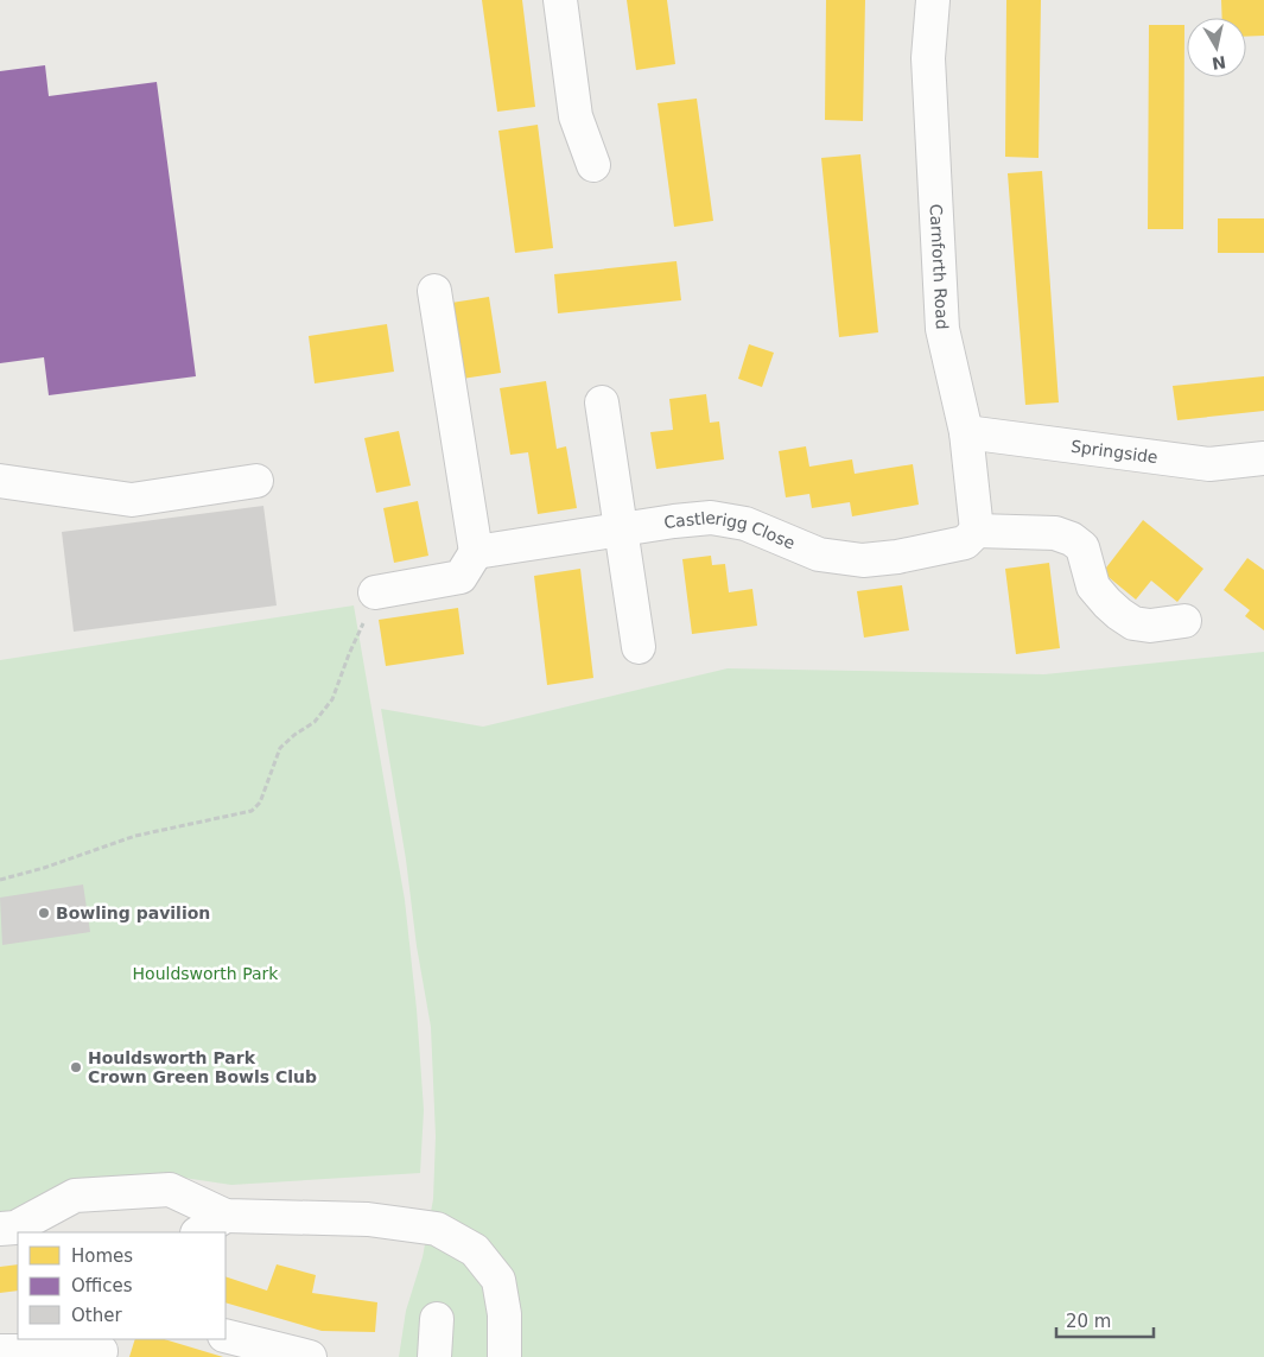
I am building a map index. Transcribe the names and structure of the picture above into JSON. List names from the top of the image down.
{
  "streets": {
    "street": ["Carnforth Road", "Springside", "Castlerigg Close"]
  },
  "crossings": [
    ["Carnforth Road", "Springside"],
    ["Carnforth Road", "Castlerigg Close"]
  ],
  "parks": ["Houldsworth Park"],
  "places": ["Bowling pavilion", "Houldsworth Park Crown Green Bowls Club"],
  "legend": ["Homes", "Offices", "Other"],
  "scale_bar": "20 m",
  "north": "bottom"
}
